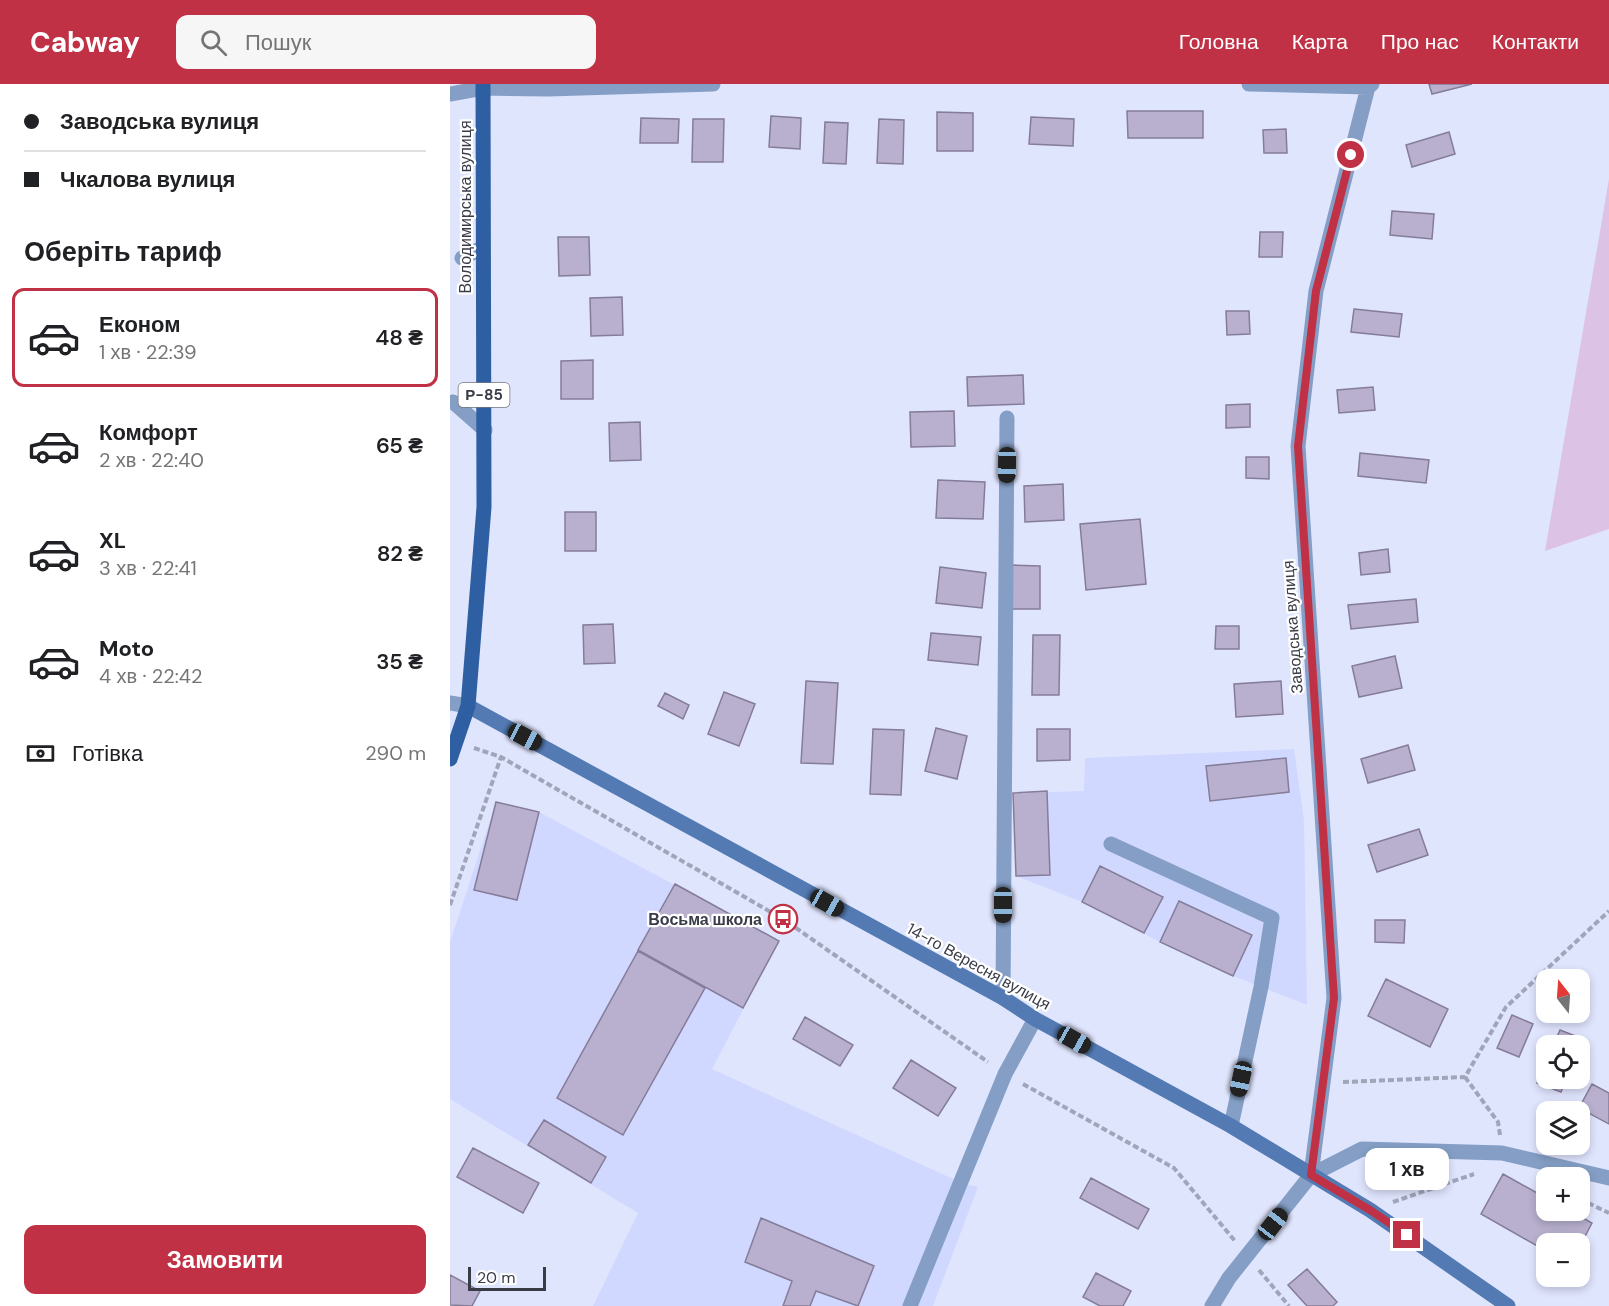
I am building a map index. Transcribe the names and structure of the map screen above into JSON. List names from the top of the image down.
{
  "streets": {
    "main road": ["Володимирська вулиця", "Р-85", "14-го Вересня вулиця"],
    "street": ["Заводська вулиця"]
  },
  "crossings": [
    ["Володимирська вулиця", "14-го Вересня вулиця"],
    ["Заводська вулиця", "14-го Вересня вулиця"]
  ],
  "places": {
    "bus stop": ["Восьма школа"]
  },
  "scale_bar": "20 m",
  "north": "top",
  "page": {
    "header": "Cabway",
    "search": "Пошук",
    "nav": [
      "Головна",
      "Карта",
      "Про нас",
      "Контакти"
    ],
    "banner": ["Заводська вулиця", "Чкалова вулиця"],
    "heading": "Оберіть тариф",
    "list": [
      {
        "name": "Економ",
        "note": "1 хв · 22:39",
        "value": "48 ₴"
      },
      {
        "name": "Комфорт",
        "note": "2 хв · 22:40",
        "value": "65 ₴"
      },
      {
        "name": "XL",
        "note": "3 хв · 22:41",
        "value": "82 ₴"
      },
      {
        "name": "Moto",
        "note": "4 хв · 22:42",
        "value": "35 ₴"
      }
    ],
    "pay": ["Готівка", "290 m"],
    "map_buttons": ["+", "−"],
    "bubble": "1 хв",
    "buttons": "Замовити",
    "scale": "20 m"
  }
}
